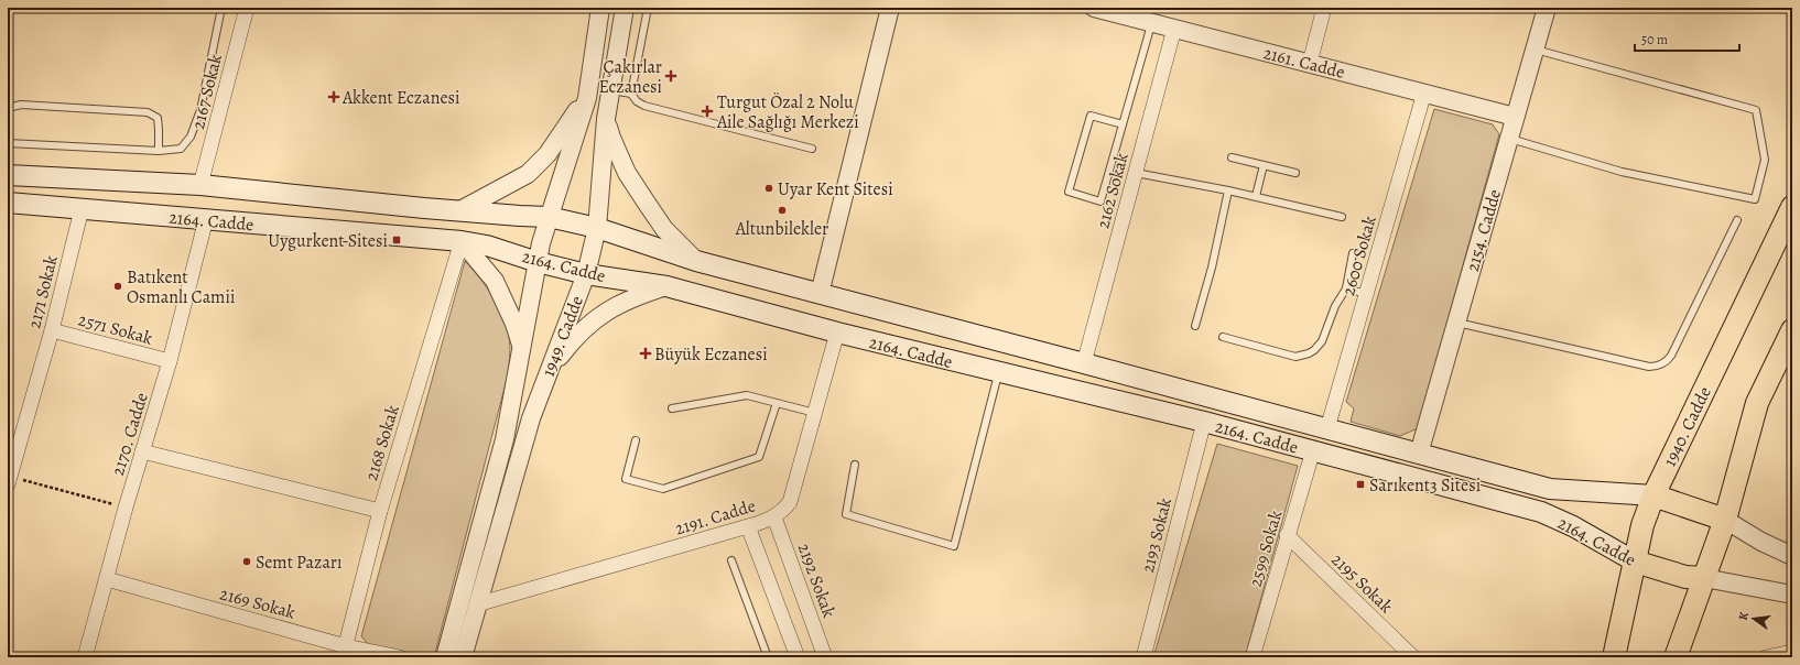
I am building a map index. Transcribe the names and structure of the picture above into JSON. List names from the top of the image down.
{
  "streets": {
    "main road": ["2164. Cadde", "1940. Cadde"],
    "street": [
      "2161. Cadde",
      "2167 Sokak",
      "2162 Sokak",
      "2154. Cadde",
      "2600 Sokak",
      "2171 Sokak",
      "2571 Sokak",
      "1949. Cadde",
      "2170. Cadde",
      "2168 Sokak",
      "2191. Cadde",
      "2193 Sokak",
      "2599 Sokak",
      "2192 Sokak",
      "2195 Sokak",
      "2169 Sokak"
    ]
  },
  "crossings": [
    ["2161. Cadde", "2162 Sokak"],
    ["2161. Cadde", "2154. Cadde"],
    ["2161. Cadde", "2600 Sokak"],
    ["2167 Sokak", "2164. Cadde"],
    ["2162 Sokak", "2164. Cadde"],
    ["2164. Cadde", "2154. Cadde"],
    ["2164. Cadde", "2600 Sokak"],
    ["2164. Cadde", "2171 Sokak"],
    ["2164. Cadde", "1949. Cadde"],
    ["2164. Cadde", "1940. Cadde"],
    ["2164. Cadde", "2170. Cadde"],
    ["2164. Cadde", "2168 Sokak"],
    ["2164. Cadde", "2191. Cadde"],
    ["2164. Cadde", "2193 Sokak"],
    ["2164. Cadde", "2599 Sokak"],
    ["2171 Sokak", "2571 Sokak"],
    ["2571 Sokak", "2170. Cadde"],
    ["1949. Cadde", "2191. Cadde"],
    ["2170. Cadde", "2169 Sokak"],
    ["2168 Sokak", "2169 Sokak"],
    ["2191. Cadde", "2192 Sokak"],
    ["2599 Sokak", "2195 Sokak"]
  ],
  "places": {
    "health": [
      "Çakırlar Eczanesi",
      "Akkent Eczanesi",
      "Turgut Özal 2 Nolu Aile Sağlığı Merkezi",
      "Büyük Eczanesi"
    ],
    "other": [
      "Uyar Kent Sitesi",
      "Altunbilekler",
      "Batıkent Osmanlı Camii",
      "Semt Pazarı"
    ],
    "transit": ["Uygurkent Sitesi", "Sarıkent3 Sitesi"]
  },
  "scale_bar": "50 m",
  "north": "left"
}
